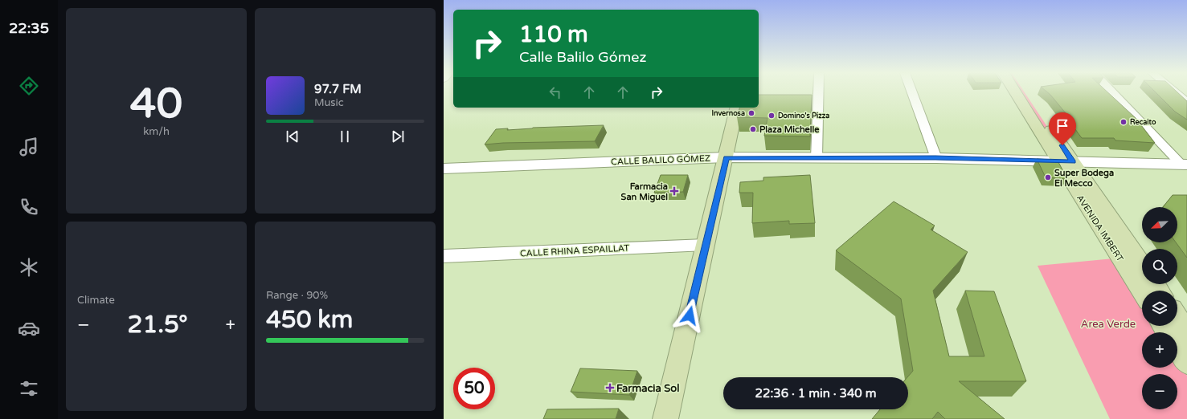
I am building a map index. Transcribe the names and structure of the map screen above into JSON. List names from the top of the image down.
{
  "streets": {
    "main road": ["AVENIDA IMBERT"],
    "street": ["CALLE BALILO GÓMEZ", "CALLE RHINA ESPAILLAT"]
  },
  "crossings": [
    ["CALLE BALILO GÓMEZ", "AVENIDA IMBERT"]
  ],
  "parks": ["Area Verde"],
  "places": {
    "other": [
      "Invernosa",
      "Domino's Pizza",
      "Recaito",
      "Plaza Michelle",
      "Super Bodega El Mecco"
    ],
    "health": ["Farmacia San Miguel", "Farmacia Sol"]
  },
  "north": "bottom left",
  "page": {
    "tabs": "22:35",
    "tile": [
      ["40", "km/h"],
      "Climate",
      ["Range · 90%", "450 km"]
    ],
    "turn": ["110 m", "Calle Balilo Gómez"],
    "song": ["97.7 FM", "Music"],
    "map_buttons": ["+", "−"],
    "heat": ["−", "21.5°", "+"],
    "limit": "50",
    "trip": "22:36 · 1 min · 340 m"
  }
}
